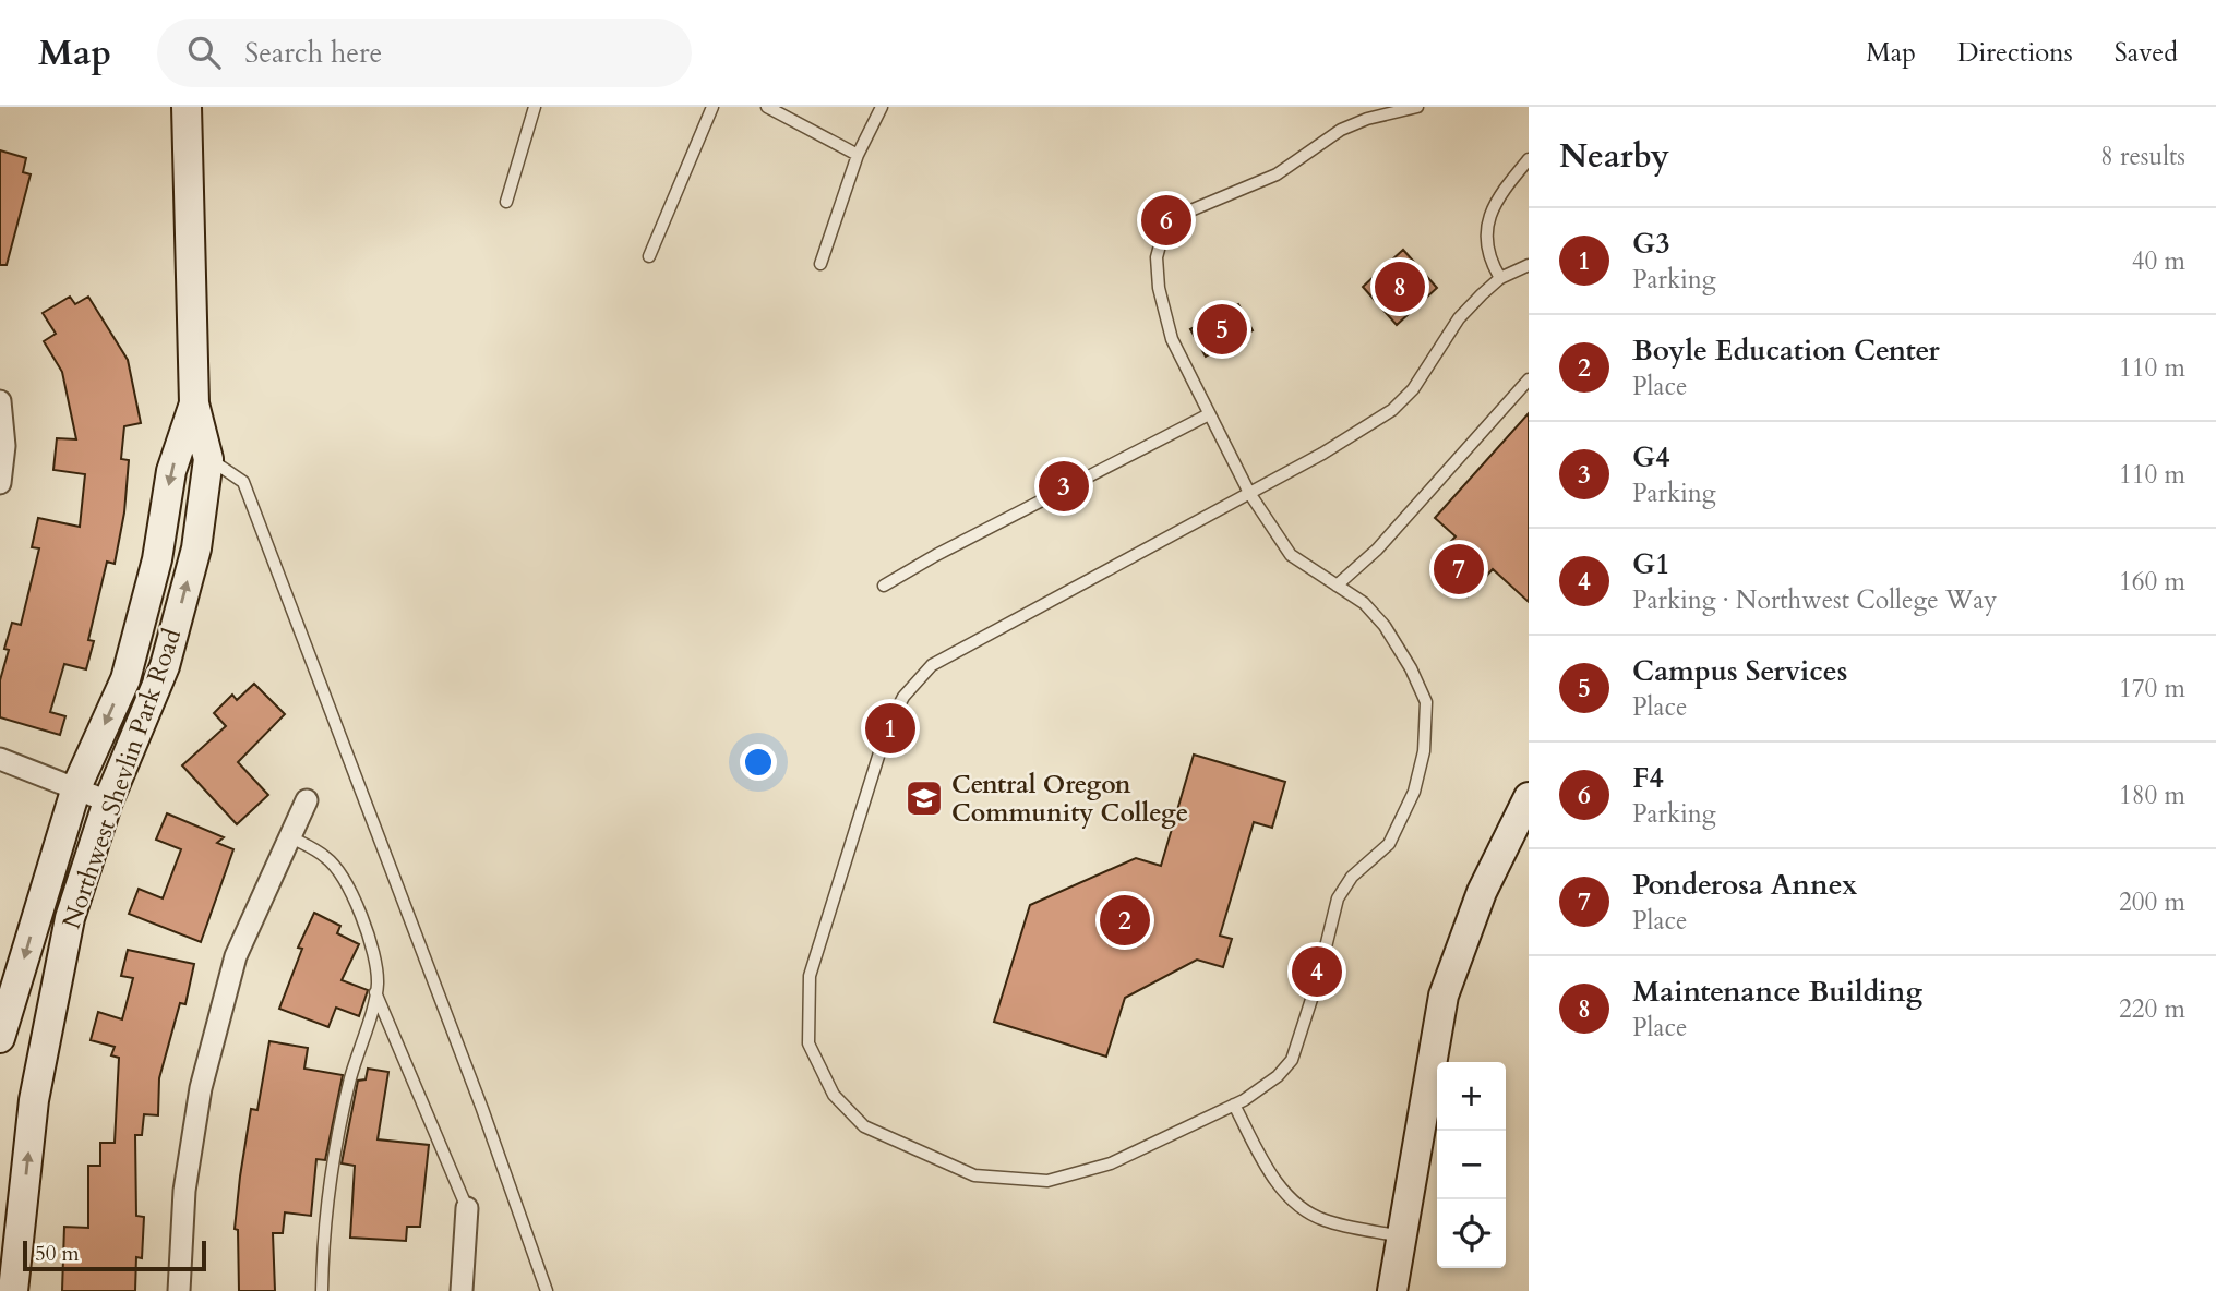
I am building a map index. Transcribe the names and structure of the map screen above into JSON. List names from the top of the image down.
{
  "streets": {
    "main road": ["Northwest Shevlin Park Road"]
  },
  "places": {
    "school or university": ["Central Oregon Community College"]
  },
  "scale_bar": "50 m",
  "page": {
    "header": "Map",
    "search": "Search here",
    "nav": ["Map", "Directions", "Saved"],
    "heading": ["Nearby", "8 results"],
    "pins": [
      "6",
      "8",
      "5",
      "3",
      "7",
      "1",
      "2",
      "4"
    ],
    "list": [
      {
        "mark": "1",
        "name": "G3",
        "note": "Parking",
        "value": "40 m"
      },
      {
        "mark": "2",
        "name": "Boyle Education Center",
        "note": "Place",
        "value": "110 m"
      },
      {
        "mark": "3",
        "name": "G4",
        "note": "Parking",
        "value": "110 m"
      },
      {
        "mark": "4",
        "name": "G1",
        "note": "Parking · Northwest College Way",
        "value": "160 m"
      },
      {
        "mark": "5",
        "name": "Campus Services",
        "note": "Place",
        "value": "170 m"
      },
      {
        "mark": "6",
        "name": "F4",
        "note": "Parking",
        "value": "180 m"
      },
      {
        "mark": "7",
        "name": "Ponderosa Annex",
        "note": "Place",
        "value": "200 m"
      },
      {
        "mark": "8",
        "name": "Maintenance Building",
        "note": "Place",
        "value": "220 m"
      }
    ],
    "map_buttons": ["+", "−"],
    "scale": "50 m"
  }
}
